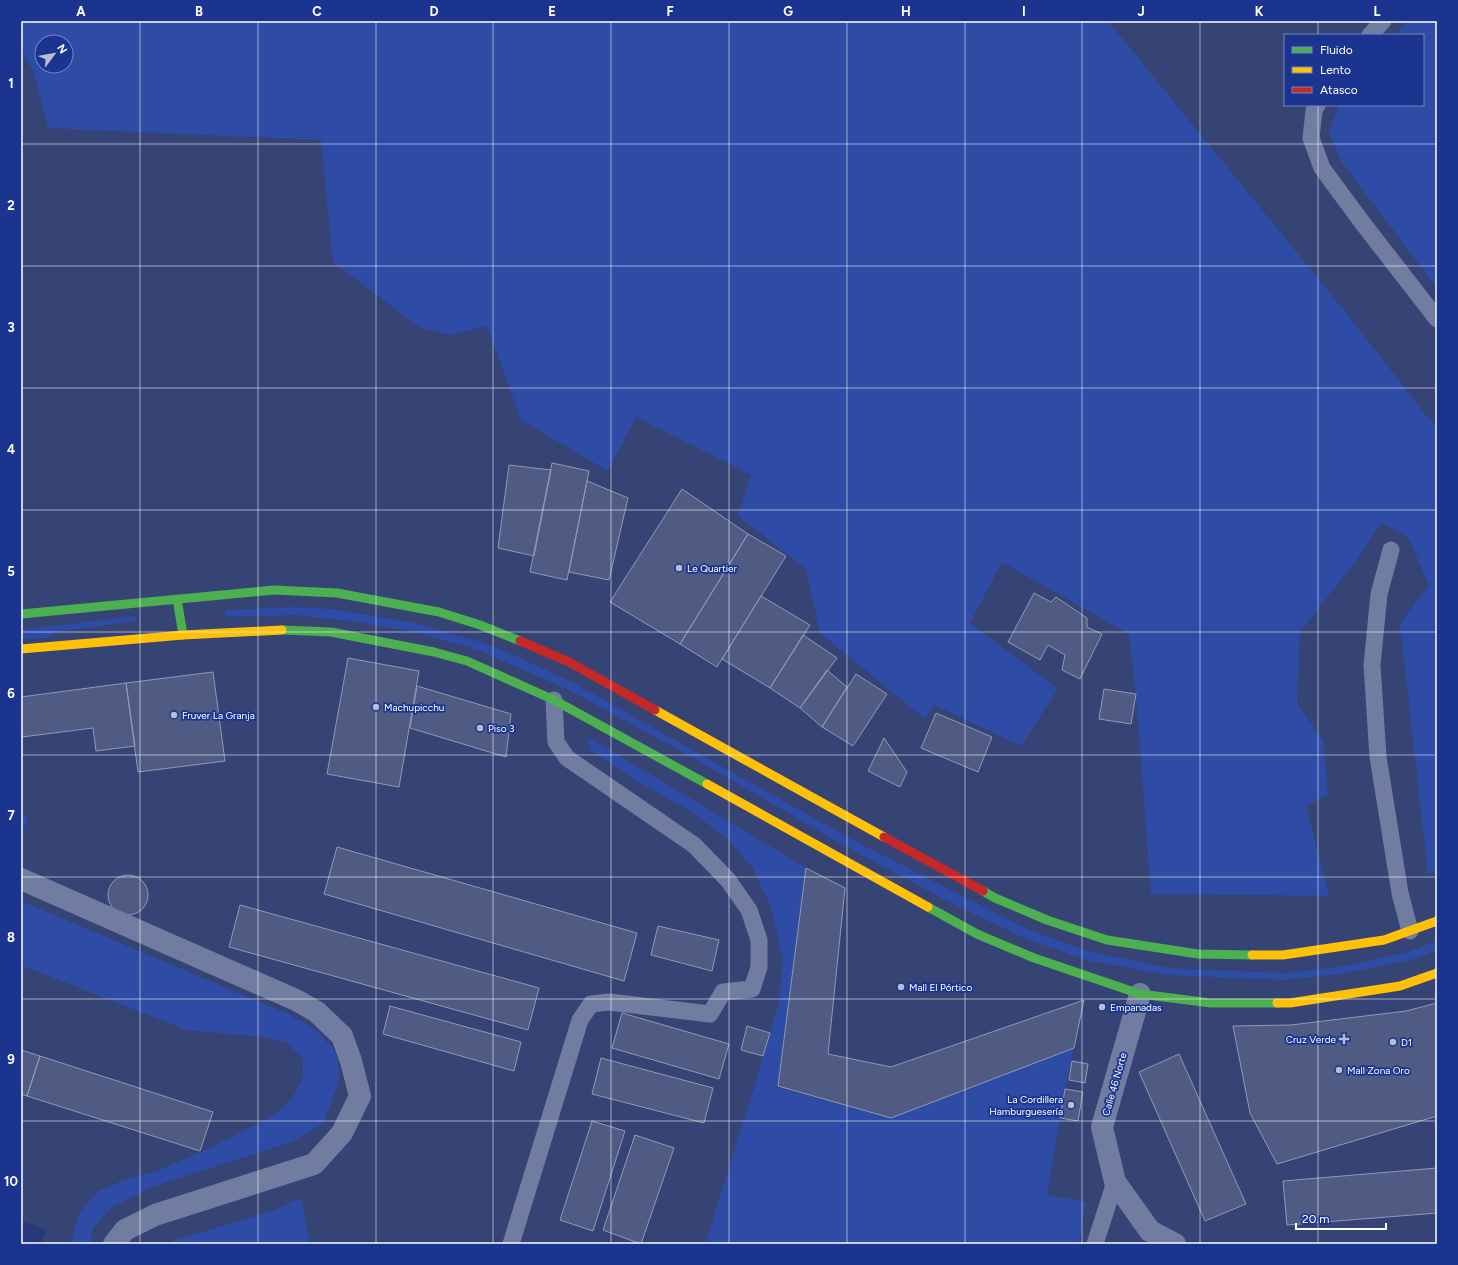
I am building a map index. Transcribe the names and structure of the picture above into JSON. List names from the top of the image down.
{
  "streets": {
    "street": ["Calle 46 Norte"]
  },
  "places": {
    "other": [
      "Le Quartier",
      "Machupicchu",
      "Fruver La Granja",
      "Piso 3",
      "Mall El Pórtico",
      "Empanadas",
      "D1",
      "Mall Zona Oro",
      "La Cordillera Hamburguesería"
    ],
    "health": ["Cruz Verde"]
  },
  "legend": ["Fluido", "Lento", "Atasco"],
  "scale_bar": "20 m",
  "north": "top right",
  "grid": {
    "columns": [
      "A",
      "B",
      "C",
      "D",
      "E",
      "F",
      "G",
      "H",
      "I",
      "J",
      "K",
      "L"
    ],
    "rows": [
      "1",
      "2",
      "3",
      "4",
      "5",
      "6",
      "7",
      "8",
      "9",
      "10"
    ]
  }
}
